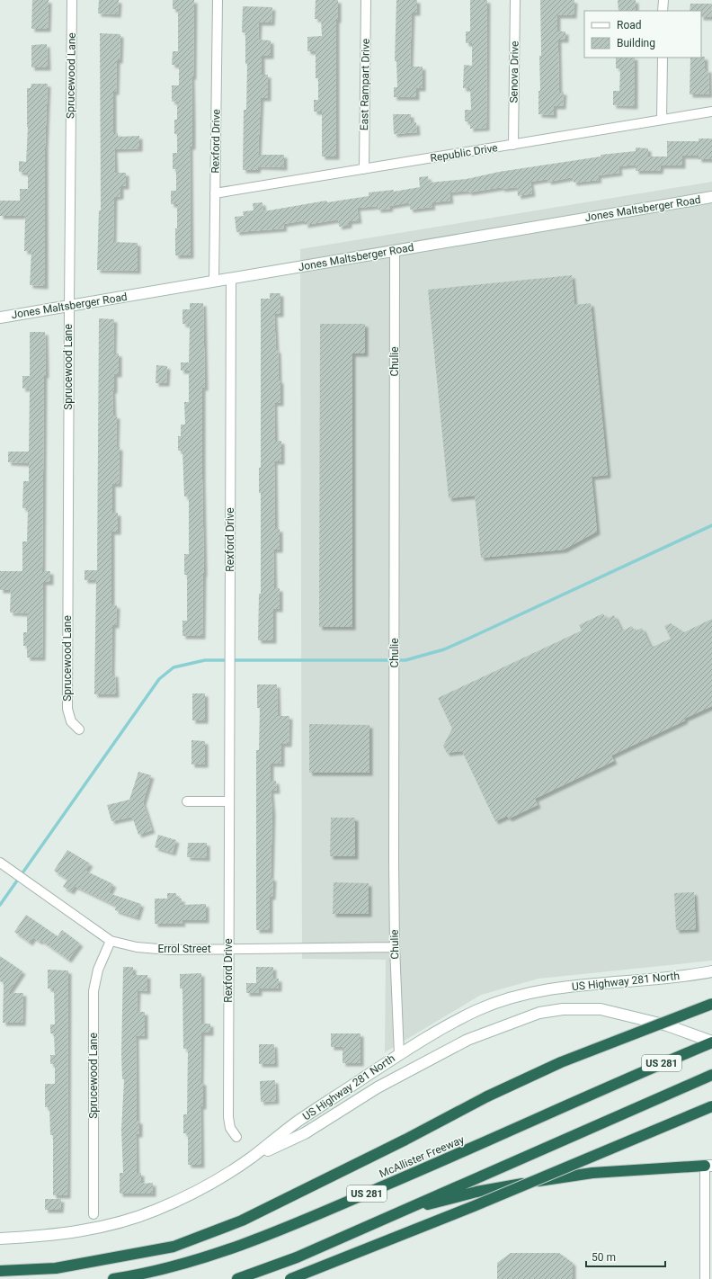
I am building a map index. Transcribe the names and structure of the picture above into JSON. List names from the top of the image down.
{
  "streets": {
    "highway": ["US 281", "McAllister Freeway"],
    "main road": ["Jones Maltsberger Road", "US Highway 281 North"],
    "street": [
      "Senova Drive",
      "Sprucewood Lane",
      "East Rampart Drive",
      "Rexford Drive",
      "Republic Drive",
      "Chulie",
      "Errol Street"
    ]
  },
  "crossings": [
    ["Senova Drive", "Republic Drive"],
    ["Sprucewood Lane", "Jones Maltsberger Road"],
    ["Sprucewood Lane", "Errol Street"],
    ["East Rampart Drive", "Republic Drive"],
    ["Rexford Drive", "Republic Drive"],
    ["Rexford Drive", "Jones Maltsberger Road"],
    ["Rexford Drive", "Errol Street"],
    ["Jones Maltsberger Road", "Chulie"],
    ["Chulie", "Errol Street"],
    ["Chulie", "US Highway 281 North"]
  ],
  "legend": ["Road", "Building"],
  "scale_bar": "50 m"
}
